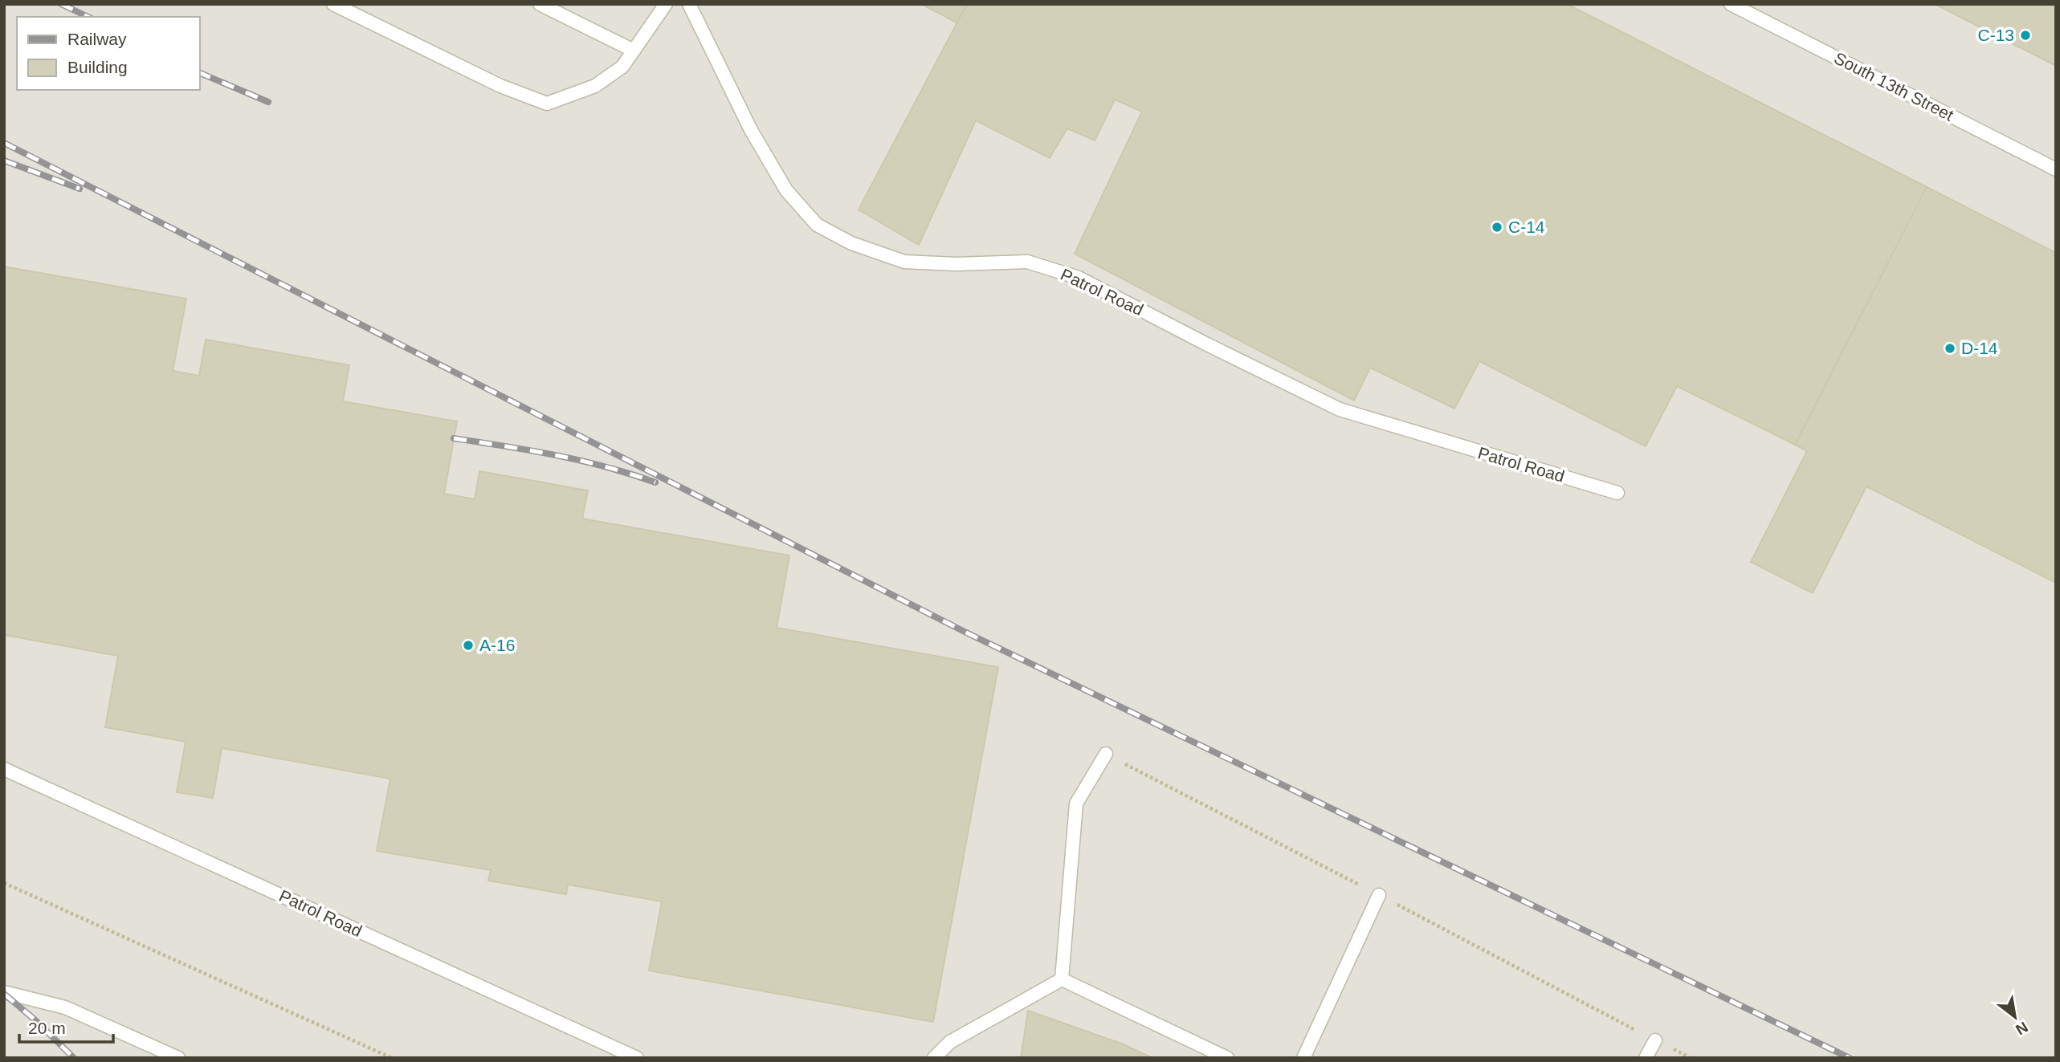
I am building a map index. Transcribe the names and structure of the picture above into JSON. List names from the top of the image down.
{
  "streets": {
    "lane": ["South 13th Street", "Patrol Road"]
  },
  "places": [
    "C-13",
    "C-14",
    "D-14",
    "A-16"
  ],
  "legend": ["Railway", "Building"],
  "scale_bar": "20 m",
  "north": "bottom right"
}
